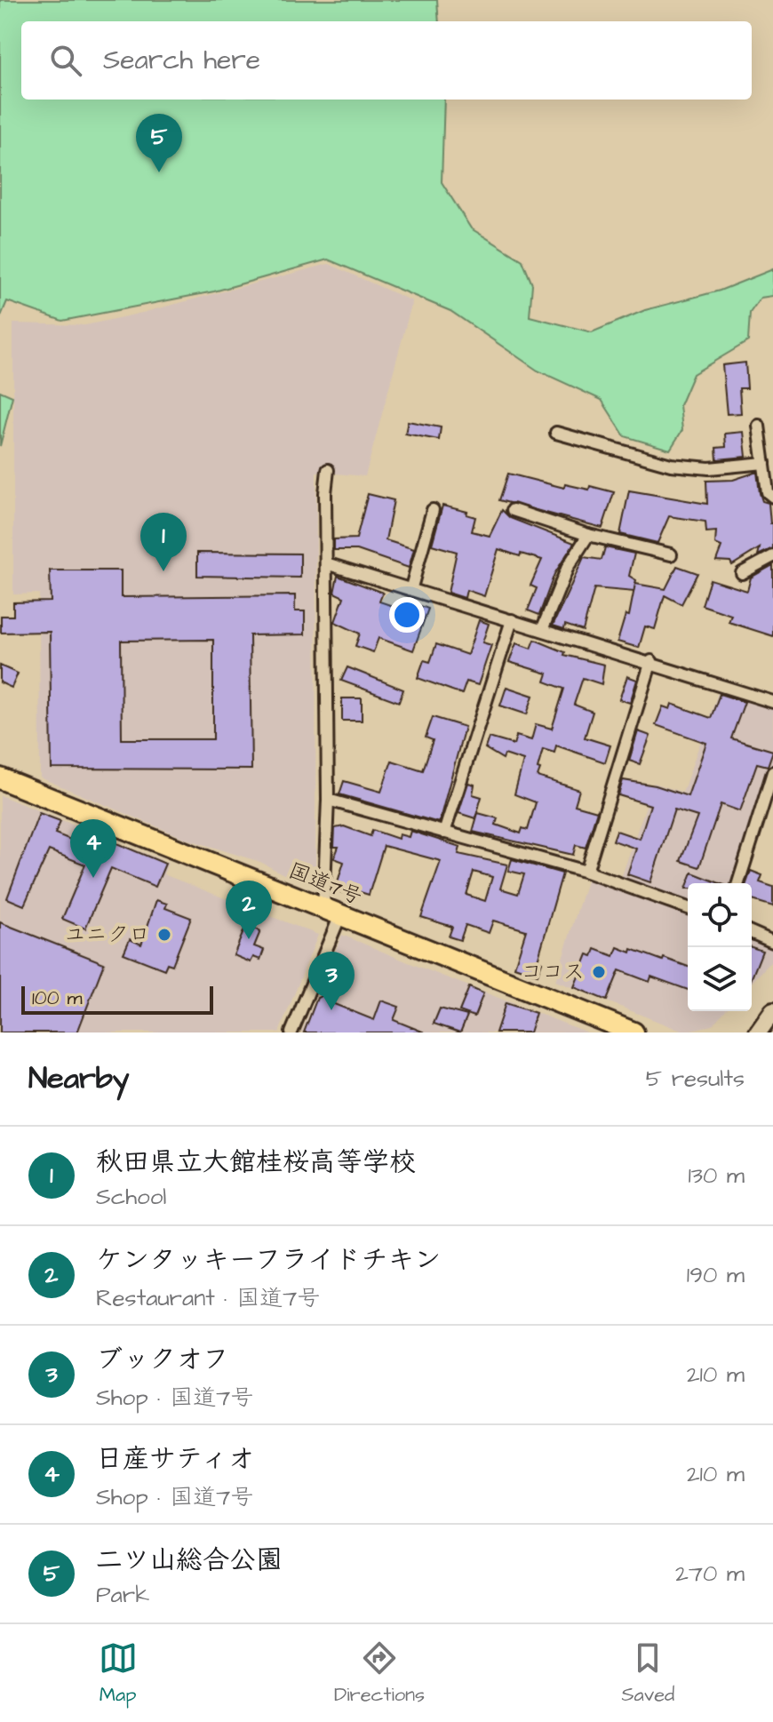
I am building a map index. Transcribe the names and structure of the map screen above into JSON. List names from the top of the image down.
{
  "streets": {
    "highway": ["国道7号"]
  },
  "places": ["ユニクロ", "ココス"],
  "scale_bar": "100 m",
  "page": {
    "search": "Search here",
    "pins": [
      "5",
      "1",
      "4",
      "2",
      "3"
    ],
    "scale": "100 m",
    "heading": ["Nearby", "5 results"],
    "list": [
      {
        "mark": "1",
        "name": "秋田県立大館桂桜高等学校",
        "note": "School",
        "value": "130 m"
      },
      {
        "mark": "2",
        "name": "ケンタッキーフライドチキン",
        "note": "Restaurant · 国道7号",
        "value": "190 m"
      },
      {
        "mark": "3",
        "name": "ブックオフ",
        "note": "Shop · 国道7号",
        "value": "210 m"
      },
      {
        "mark": "4",
        "name": "日産サティオ",
        "note": "Shop · 国道7号",
        "value": "210 m"
      },
      {
        "mark": "5",
        "name": "二ツ山総合公園",
        "note": "Park",
        "value": "270 m"
      }
    ],
    "nav": ["Map", "Directions", "Saved"]
  }
}
